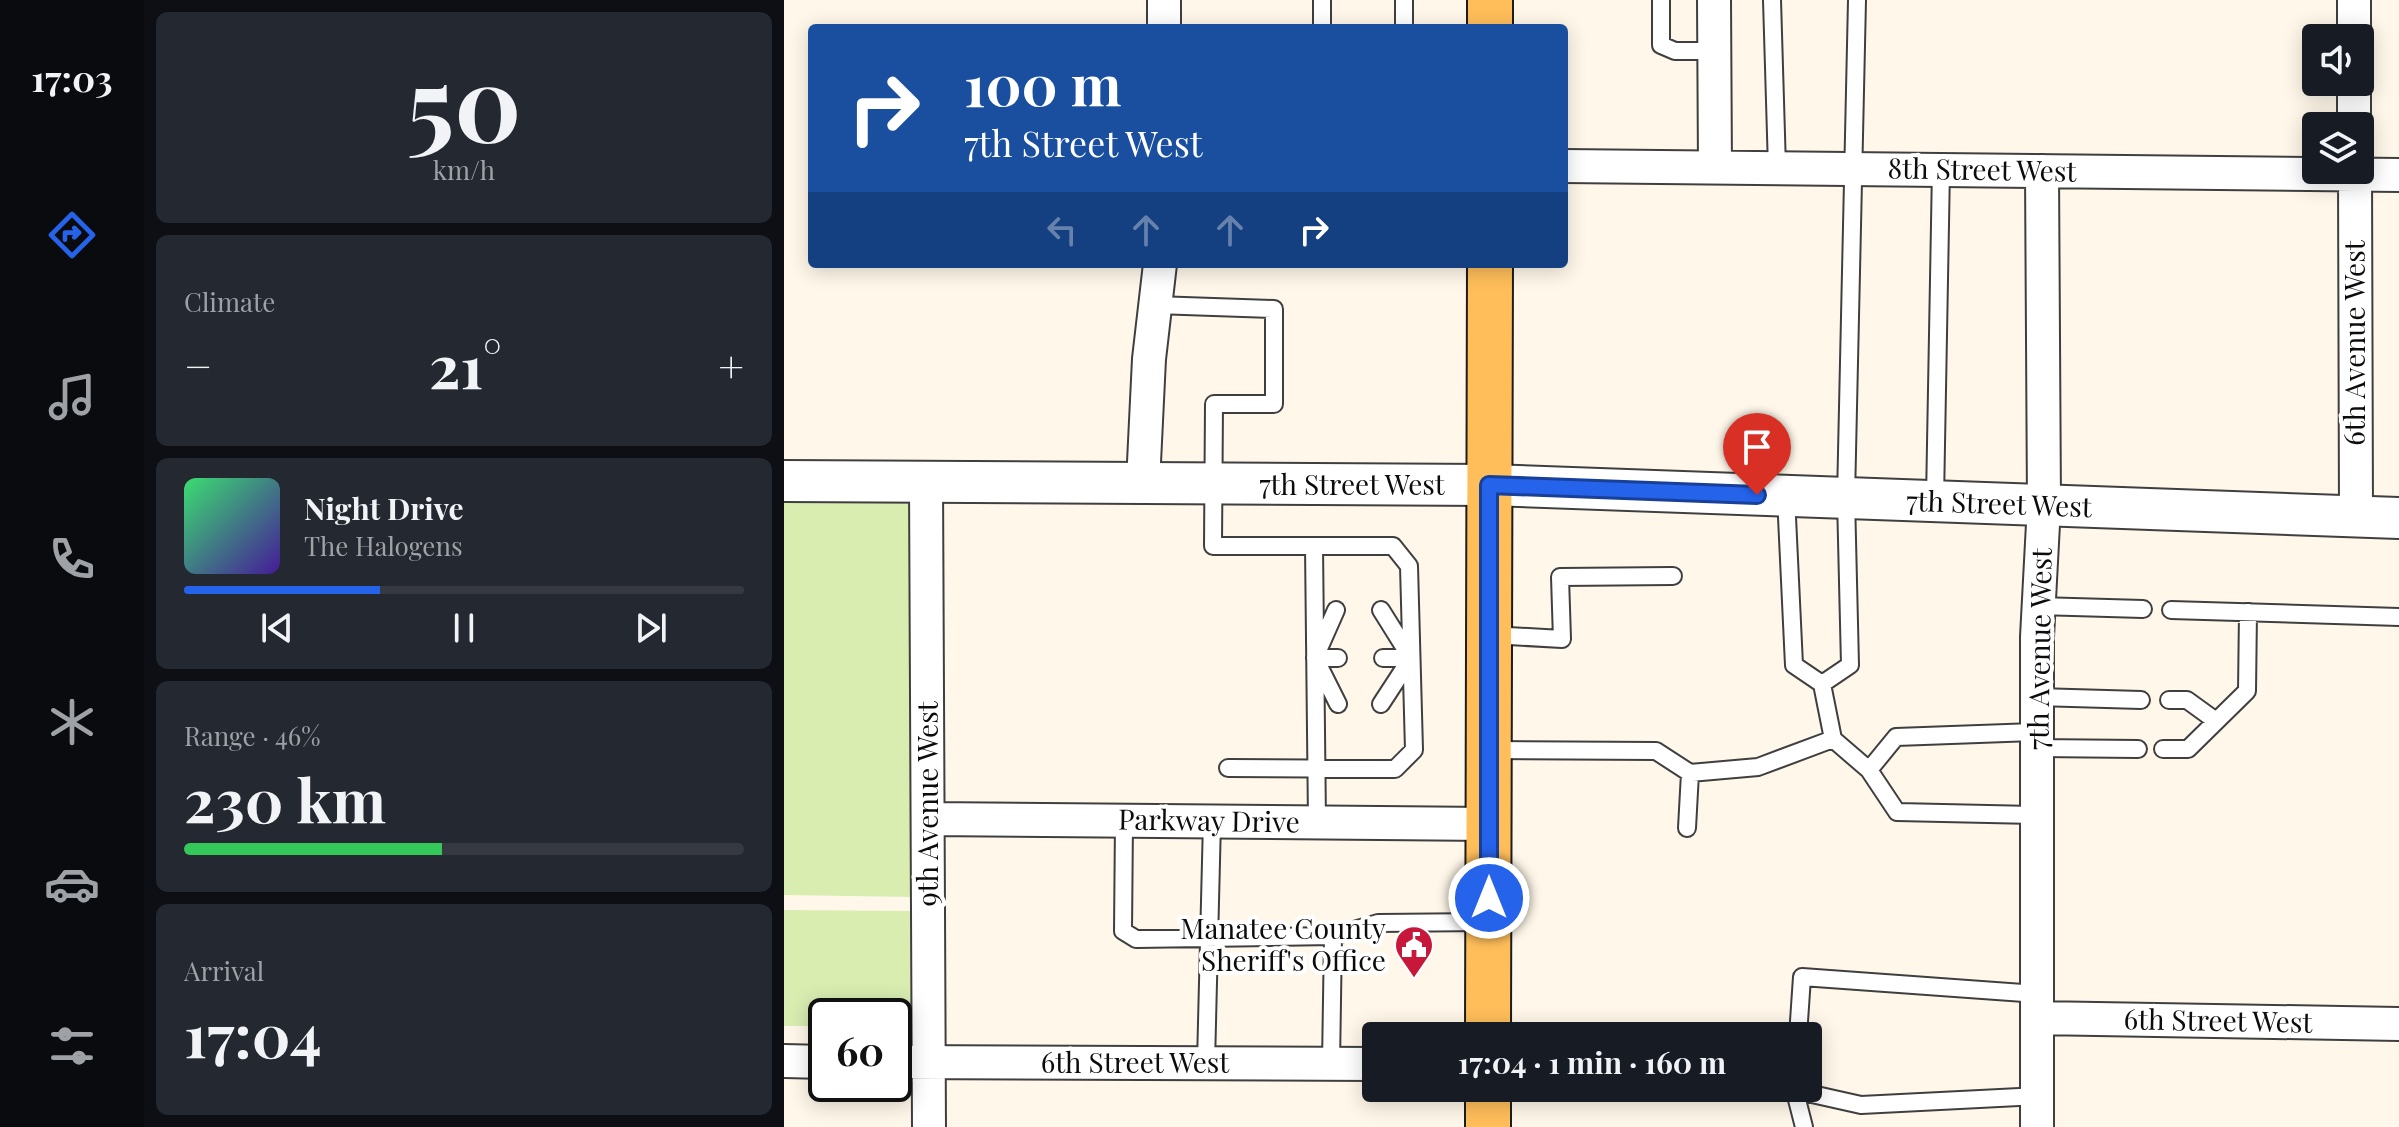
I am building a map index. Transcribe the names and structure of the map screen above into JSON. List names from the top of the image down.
{
  "streets": {
    "street": [
      "8th Street West",
      "6th Avenue West",
      "7th Street West",
      "7th Avenue West",
      "9th Avenue West",
      "Parkway Drive",
      "6th Street West"
    ]
  },
  "crossings": [
    ["8th Street West", "7th Avenue West"],
    ["6th Avenue West", "7th Street West"],
    ["7th Street West", "7th Avenue West"],
    ["7th Street West", "9th Avenue West"],
    ["7th Avenue West", "6th Street West"],
    ["9th Avenue West", "Parkway Drive"],
    ["9th Avenue West", "6th Street West"]
  ],
  "places": {
    "public building": ["Manatee County Sheriff's Office"]
  },
  "page": {
    "tabs": "17:03",
    "tile": [
      ["50", "km/h"],
      "Climate",
      ["Range · 46%", "230 km"],
      ["Arrival", "17:04"]
    ],
    "turn": ["100 m", "7th Street West"],
    "heat": ["−", "21°", "+"],
    "song": ["Night Drive", "The Halogens"],
    "limit": "60",
    "trip": "17:04 · 1 min · 160 m"
  }
}
